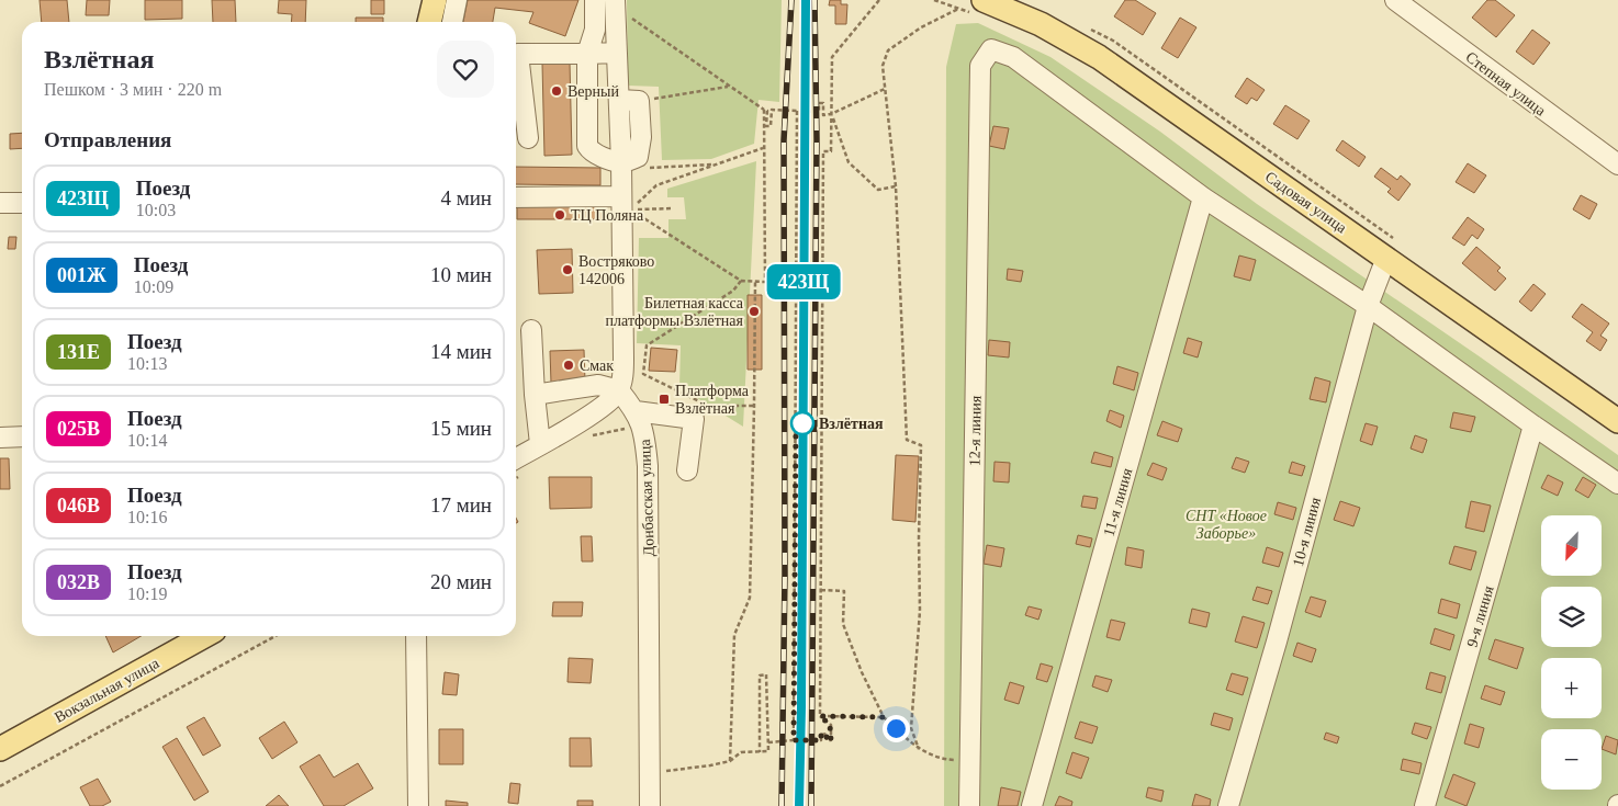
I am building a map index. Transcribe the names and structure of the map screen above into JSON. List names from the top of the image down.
{
  "streets": {
    "main road": ["Садовая улица", "Вокзальная улица"],
    "street": [
      "Степная улица",
      "12-я линия",
      "Донбасская улица",
      "11-я линия",
      "10-я линия",
      "9-я линия"
    ]
  },
  "crossings": [
    ["Садовая улица", "10-я линия"],
    ["12-я линия", "11-я линия"]
  ],
  "parks": ["СНТ «Новое Заборье»"],
  "places": {
    "other": [
      "Верный",
      "ТЦ Поляна",
      "Востряково 142006",
      "Билетная касса платформы Взлётная",
      "Смак",
      "Взлётная"
    ],
    "transit": ["Платформа Взлётная"]
  },
  "north": "bottom left",
  "page": {
    "on_map": "423Щ",
    "heading": [
      ["Взлётная", "Пешком · 3 мин · 220 m"],
      "Отправления"
    ],
    "list": [
      {
        "mark": "423Щ",
        "name": "Поезд",
        "note": "10:03",
        "value": "4 мин"
      },
      {
        "mark": "001Ж",
        "name": "Поезд",
        "note": "10:09",
        "value": "10 мин"
      },
      {
        "mark": "131Е",
        "name": "Поезд",
        "note": "10:13",
        "value": "14 мин"
      },
      {
        "mark": "025В",
        "name": "Поезд",
        "note": "10:14",
        "value": "15 мин"
      },
      {
        "mark": "046В",
        "name": "Поезд",
        "note": "10:16",
        "value": "17 мин"
      },
      {
        "mark": "032В",
        "name": "Поезд",
        "note": "10:19",
        "value": "20 мин"
      }
    ],
    "map_buttons": ["+", "−"]
  }
}
